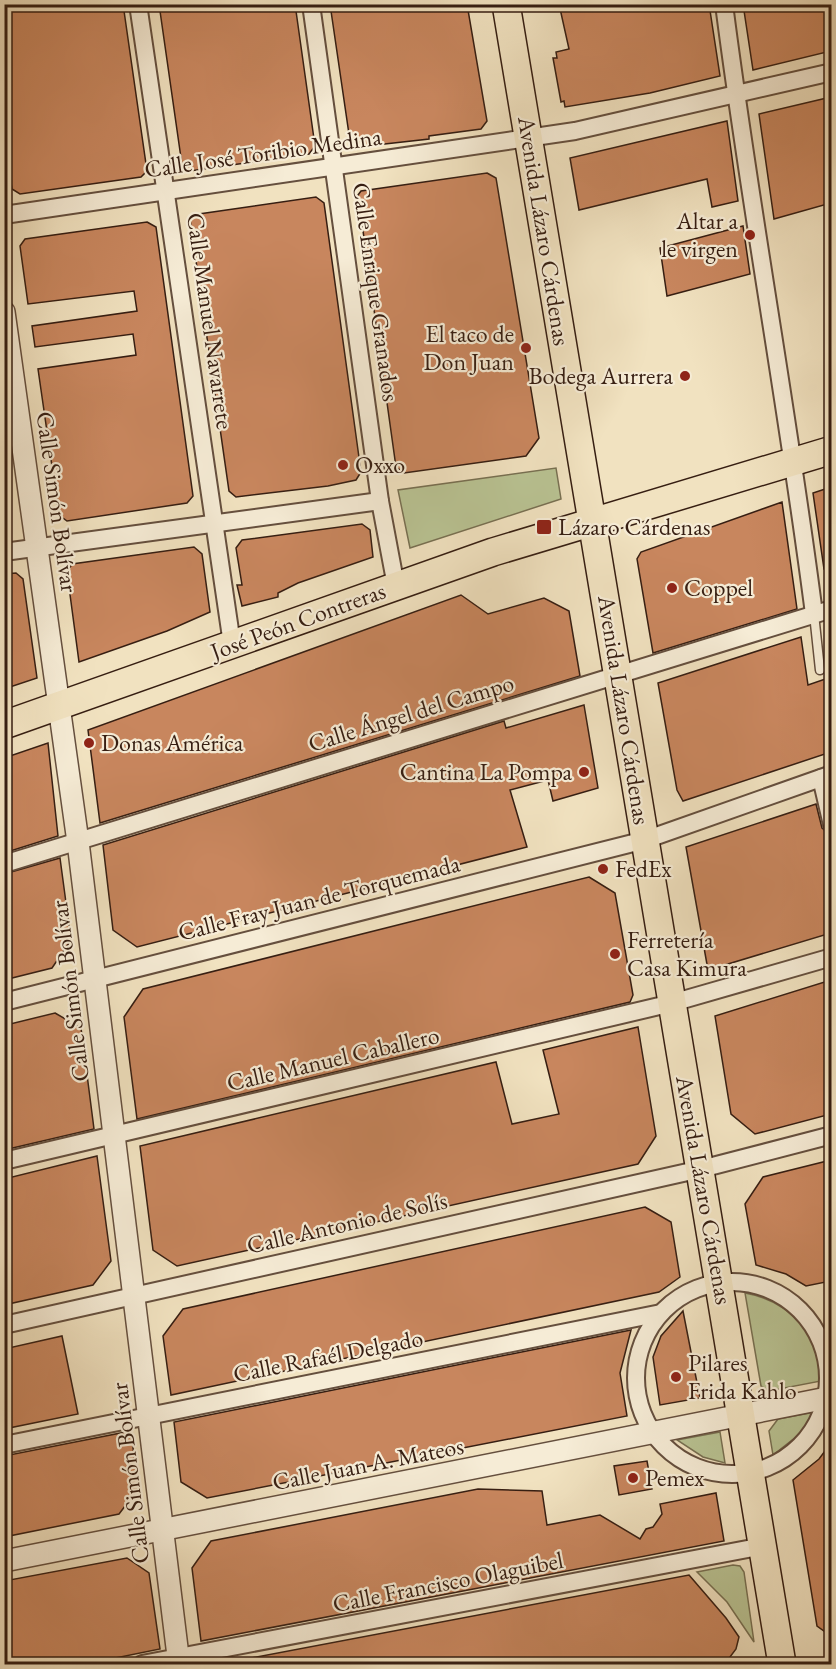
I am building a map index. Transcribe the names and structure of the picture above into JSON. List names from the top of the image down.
{
  "streets": {
    "main road": ["Avenida Lázaro Cárdenas", "José Peón Contreras"],
    "street": [
      "Calle José Toribio Medina",
      "Calle Enrique Granados",
      "Calle Manuel Navarrete",
      "Calle Simón Bolívar",
      "Calle Ángel del Campo",
      "Calle Fray Juan de Torquemada",
      "Calle Manuel Caballero",
      "Calle Antonio de Solís",
      "Calle Rafaél Delgado",
      "Calle Juan A. Mateos",
      "Calle Francisco Olaguibel"
    ]
  },
  "crossings": [
    ["Calle José Toribio Medina", "Avenida Lázaro Cárdenas"],
    ["Calle José Toribio Medina", "Calle Enrique Granados"],
    ["Calle José Toribio Medina", "Calle Manuel Navarrete"],
    ["Avenida Lázaro Cárdenas", "José Peón Contreras"],
    ["Avenida Lázaro Cárdenas", "Calle Ángel del Campo"],
    ["Avenida Lázaro Cárdenas", "Calle Fray Juan de Torquemada"],
    ["Avenida Lázaro Cárdenas", "Calle Manuel Caballero"],
    ["Avenida Lázaro Cárdenas", "Calle Antonio de Solís"],
    ["Avenida Lázaro Cárdenas", "Calle Juan A. Mateos"],
    ["Avenida Lázaro Cárdenas", "Calle Francisco Olaguibel"],
    ["Calle Enrique Granados", "José Peón Contreras"],
    ["Calle Manuel Navarrete", "José Peón Contreras"],
    ["Calle Simón Bolívar", "José Peón Contreras"],
    ["Calle Simón Bolívar", "Calle Ángel del Campo"],
    ["Calle Simón Bolívar", "Calle Fray Juan de Torquemada"],
    ["Calle Simón Bolívar", "Calle Manuel Caballero"],
    ["Calle Simón Bolívar", "Calle Antonio de Solís"],
    ["Calle Simón Bolívar", "Calle Rafaél Delgado"],
    ["Calle Simón Bolívar", "Calle Juan A. Mateos"],
    ["Calle Simón Bolívar", "Calle Francisco Olaguibel"]
  ],
  "places": {
    "other": [
      "Altar a le virgen",
      "El taco de Don Juan",
      "Bodega Aurrera",
      "Oxxo",
      "Coppel",
      "Donas América",
      "Cantina La Pompa",
      "FedEx",
      "Ferretería Casa Kimura",
      "Pilares Frida Kahlo",
      "Pemex"
    ],
    "transit": ["Lázaro Cárdenas"]
  }
}
